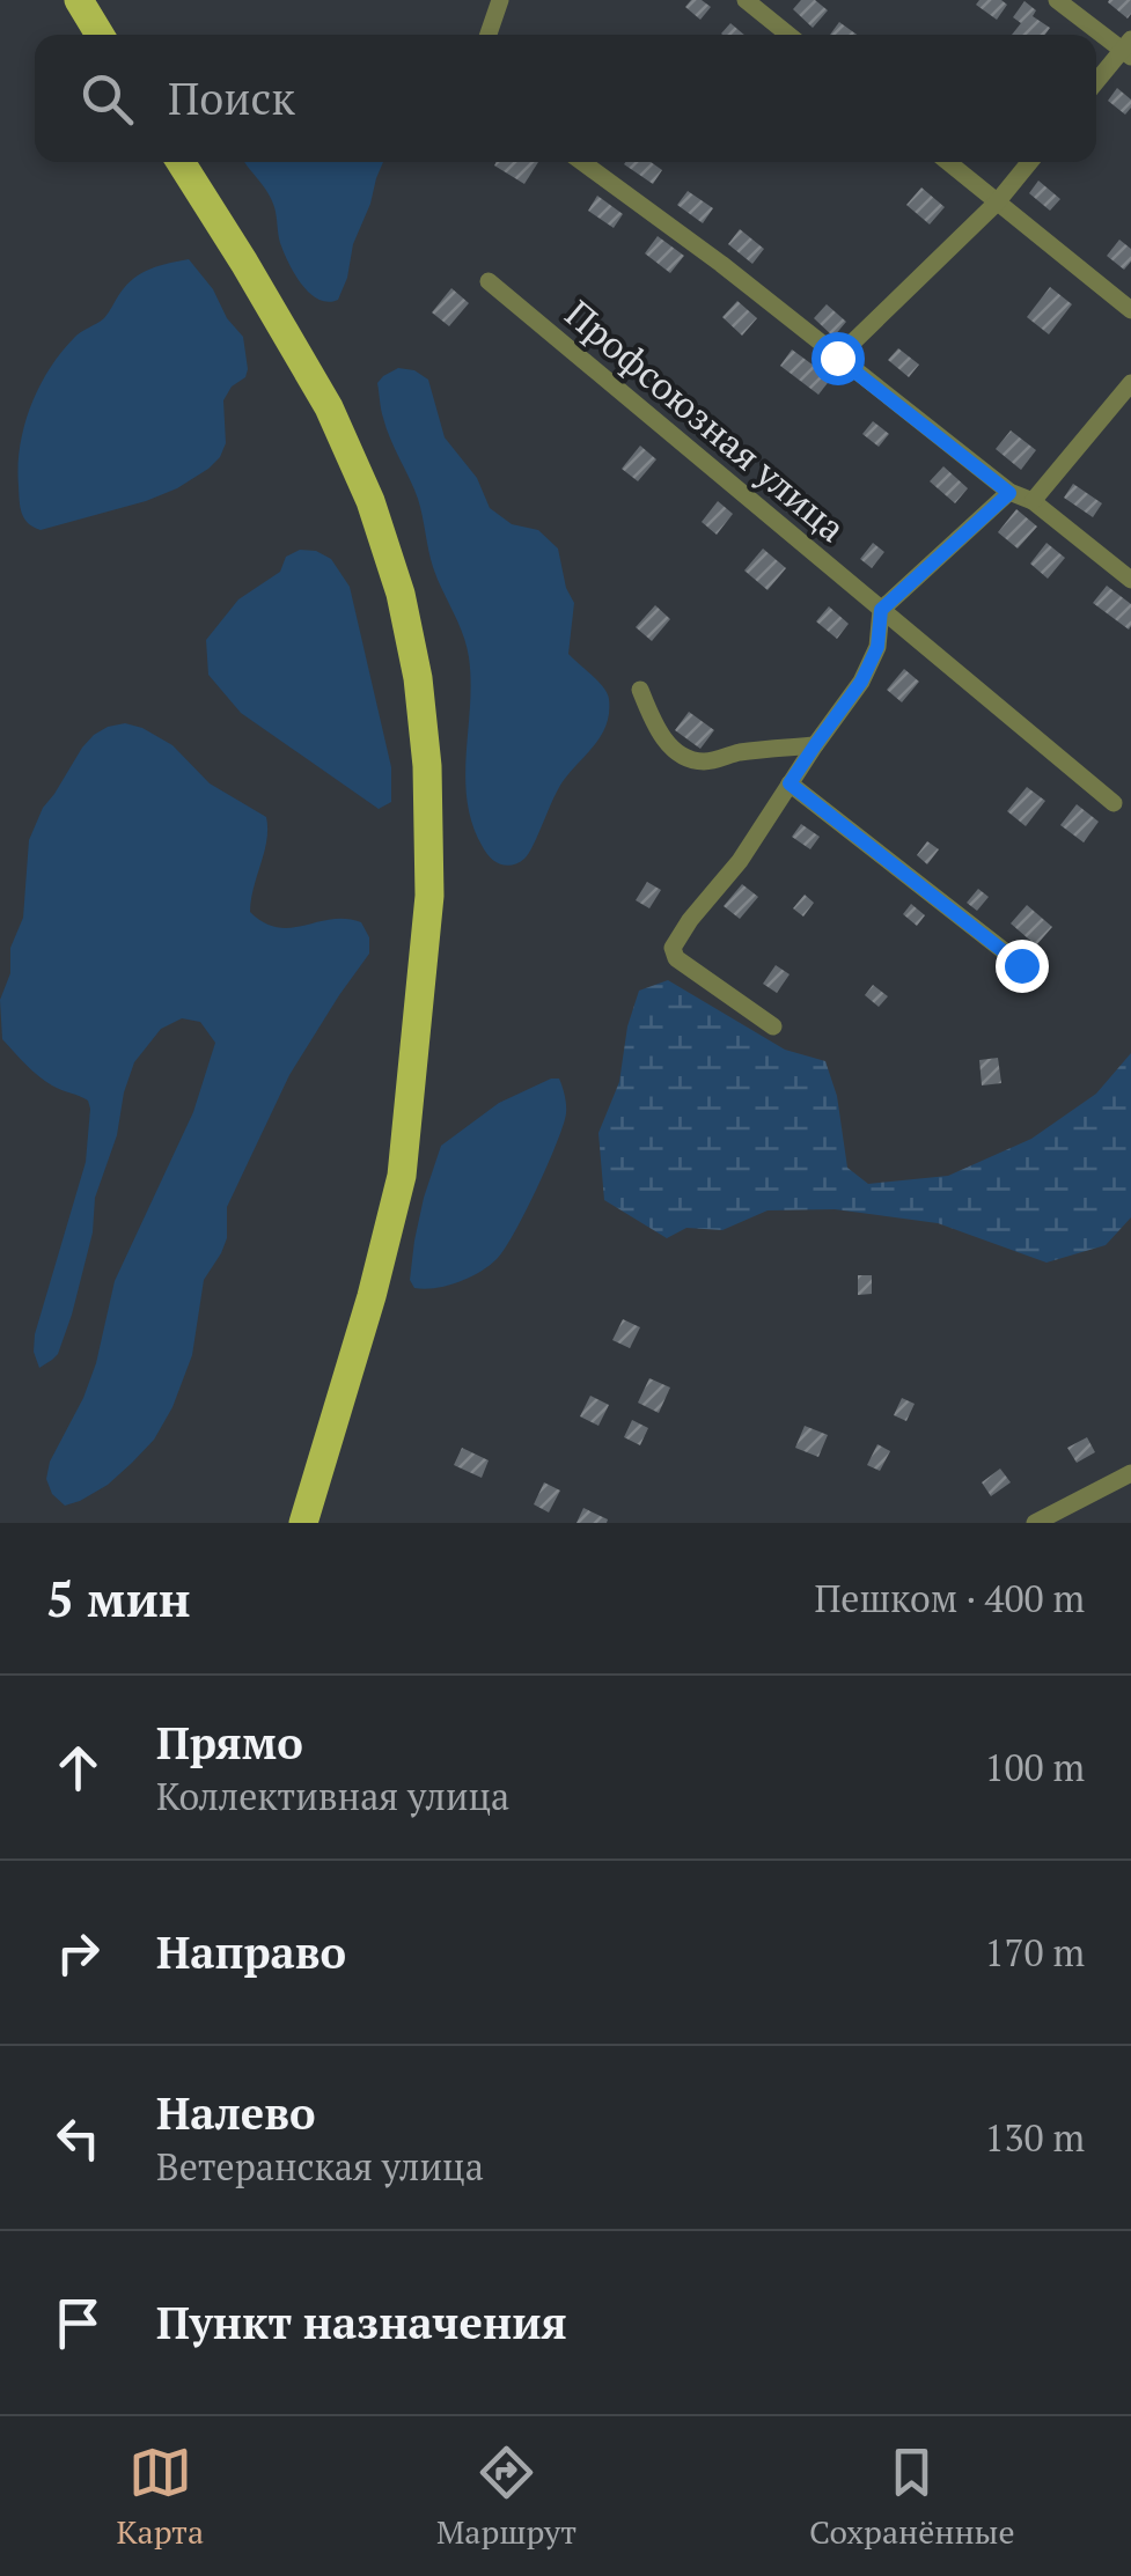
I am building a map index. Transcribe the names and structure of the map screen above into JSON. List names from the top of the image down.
{
  "streets": {
    "street": ["Профсоюзная улица"]
  },
  "page": {
    "search": "Поиск",
    "heading": ["5 мин", "Пешком · 400 m"],
    "list": [
      ["Прямо", "Коллективная улица", "100 m"],
      ["Направо", "170 m"],
      ["Налево", "Ветеранская улица", "130 m"],
      "Пункт назначения"
    ],
    "nav": ["Карта", "Маршрут", "Сохранённые"]
  }
}
